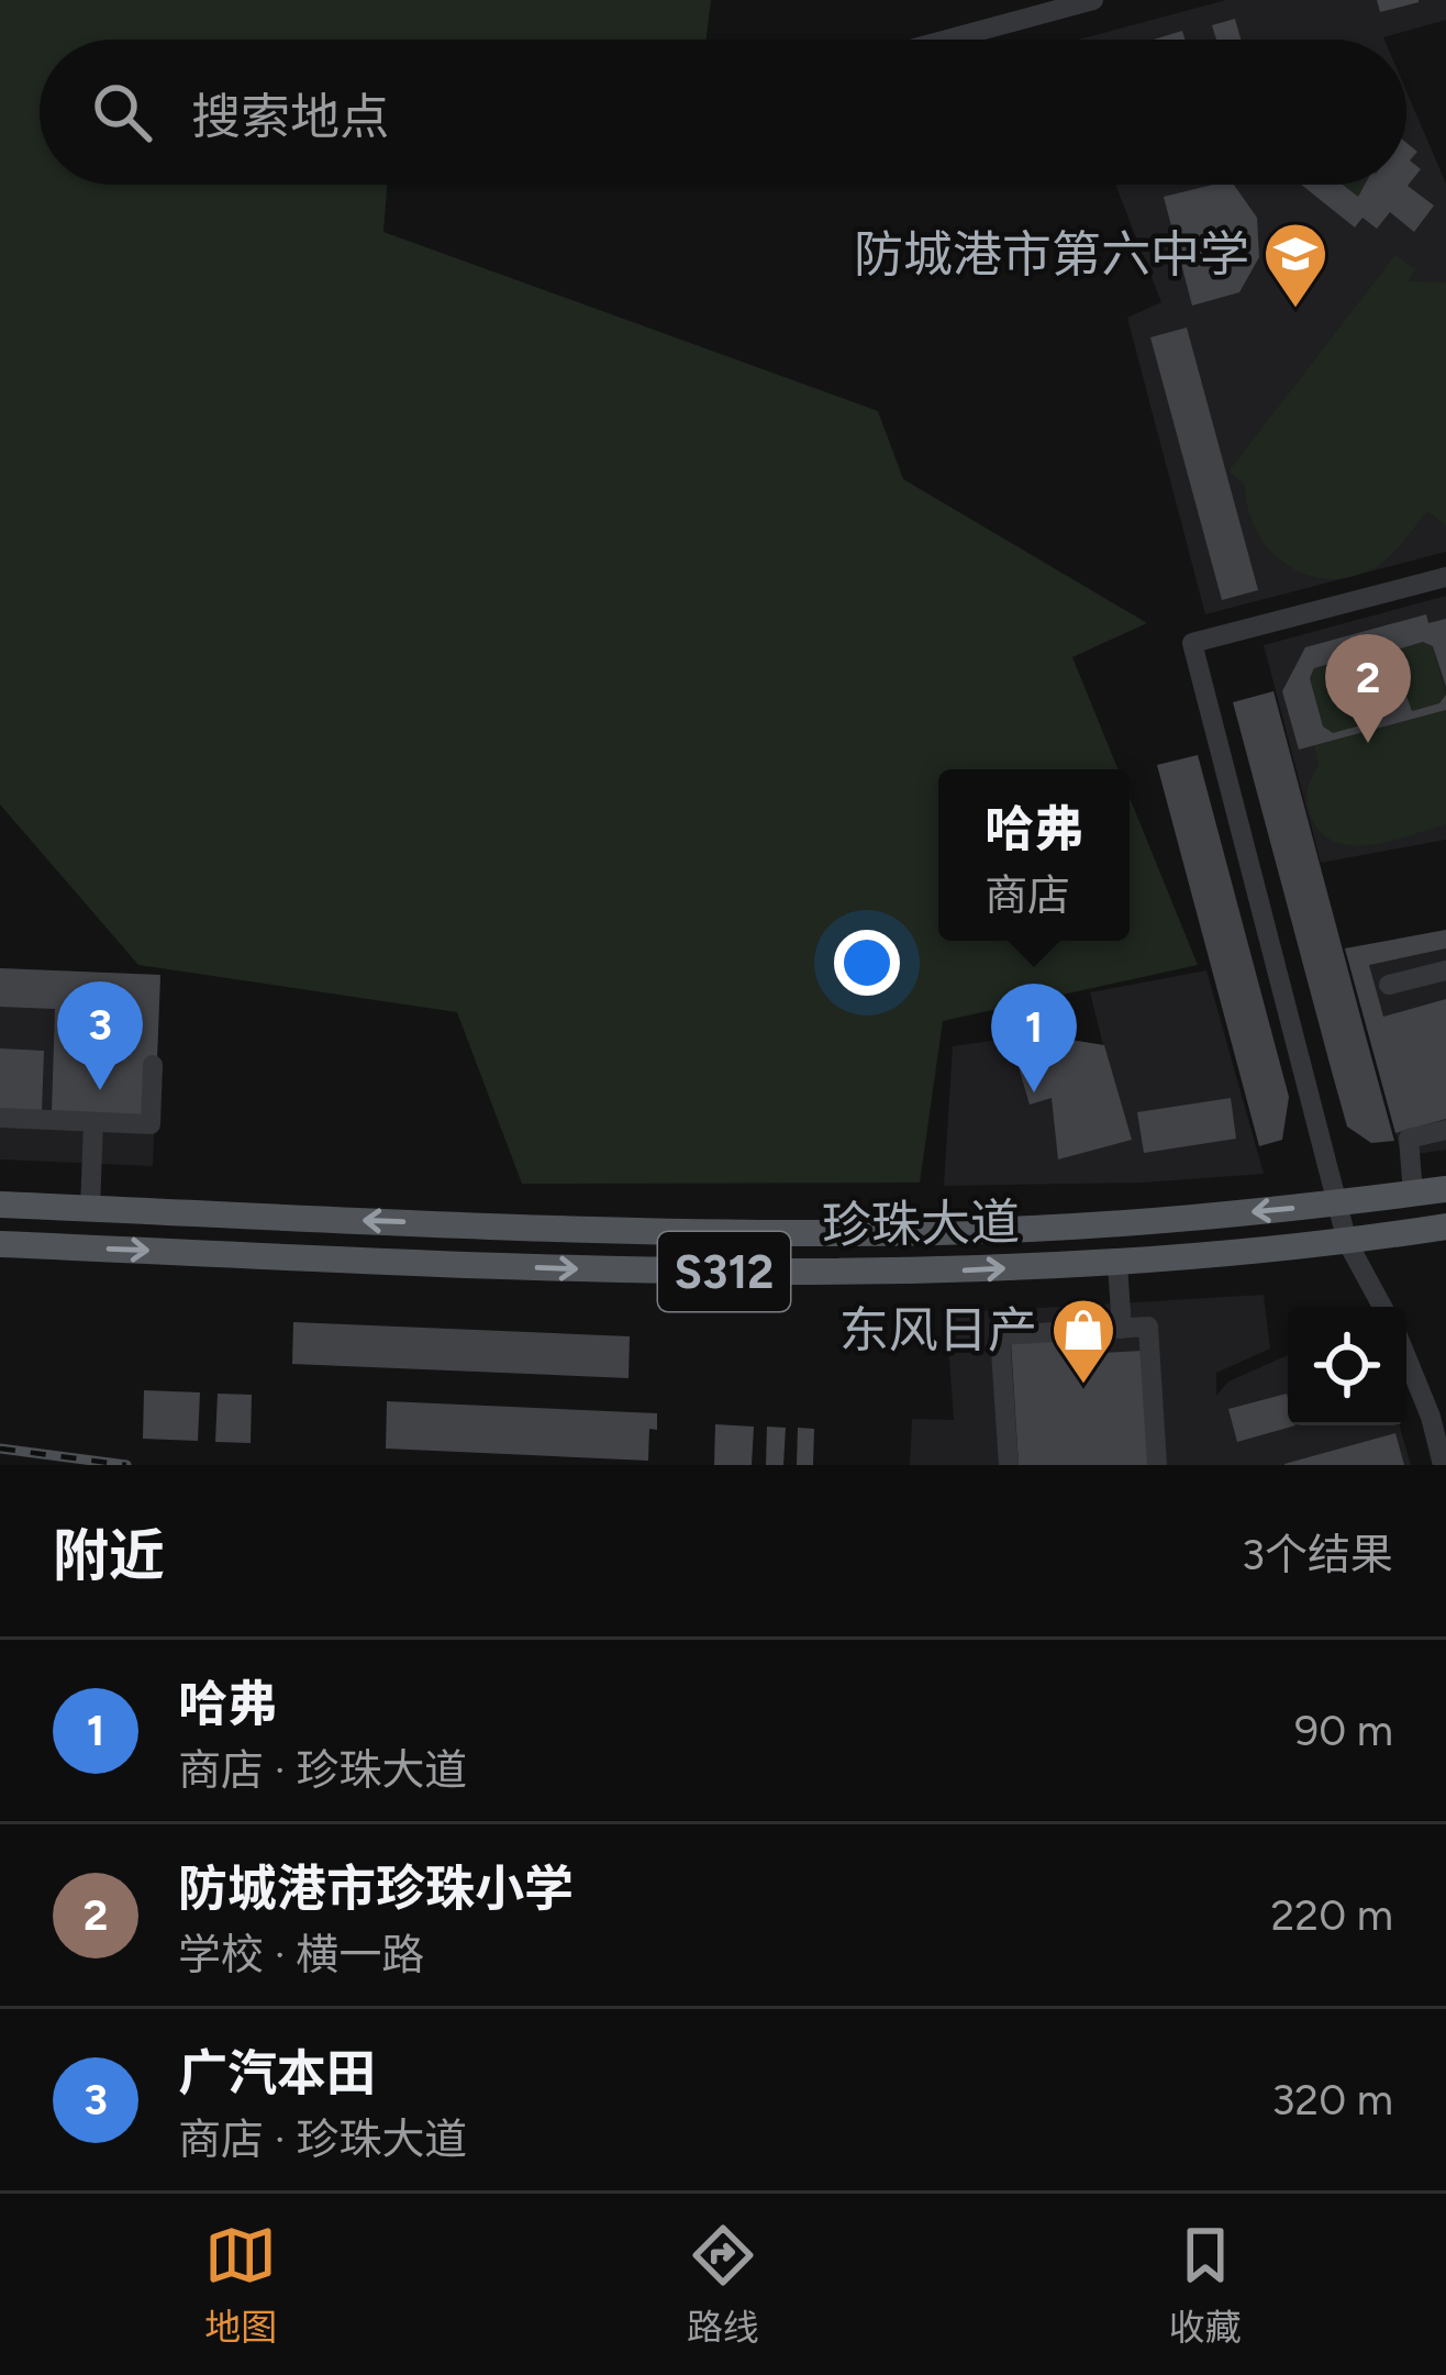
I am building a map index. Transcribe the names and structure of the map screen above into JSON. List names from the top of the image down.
{
  "streets": {
    "main road": ["珍珠大道", "S312"]
  },
  "places": {
    "school or university": ["防城港市第六中学"],
    "shop": ["东风日产"]
  },
  "page": {
    "search": "搜索地点",
    "pins": ["2", "3", "1"],
    "popup": ["哈弗", "商店"],
    "heading": ["附近", "3个结果"],
    "list": [
      {
        "mark": "1",
        "name": "哈弗",
        "note": "商店 · 珍珠大道",
        "value": "90 m"
      },
      {
        "mark": "2",
        "name": "防城港市珍珠小学",
        "note": "学校 · 横一路",
        "value": "220 m"
      },
      {
        "mark": "3",
        "name": "广汽本田",
        "note": "商店 · 珍珠大道",
        "value": "320 m"
      }
    ],
    "nav": ["地图", "路线", "收藏"]
  }
}
